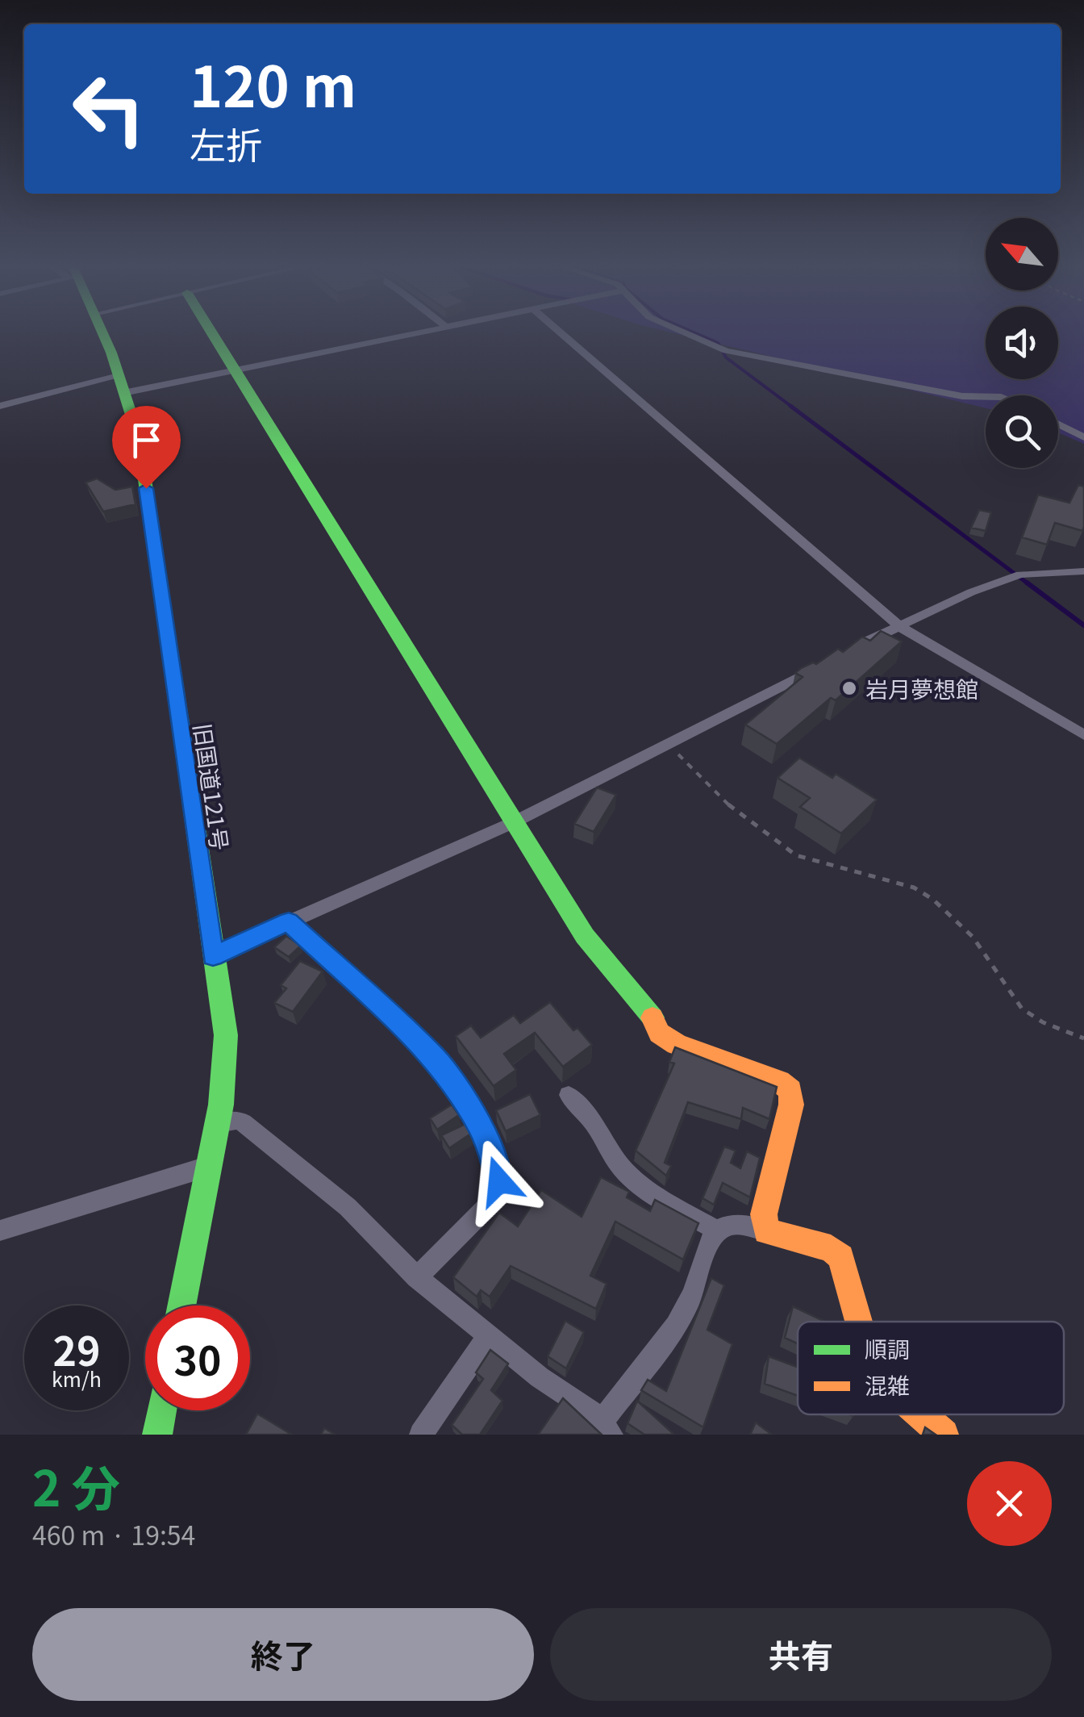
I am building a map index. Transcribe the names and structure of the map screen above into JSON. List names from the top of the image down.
{
  "streets": {
    "street": ["旧国道121号"]
  },
  "places": ["岩月夢想館"],
  "legend": ["順調", "混雑"],
  "north": "top left",
  "page": {
    "turn": ["120 m", "左折"],
    "speed": "29 km/h",
    "limit": "30",
    "heading": ["2 分", "460 m · 19:54"],
    "buttons": ["終了", "共有"]
  }
}
